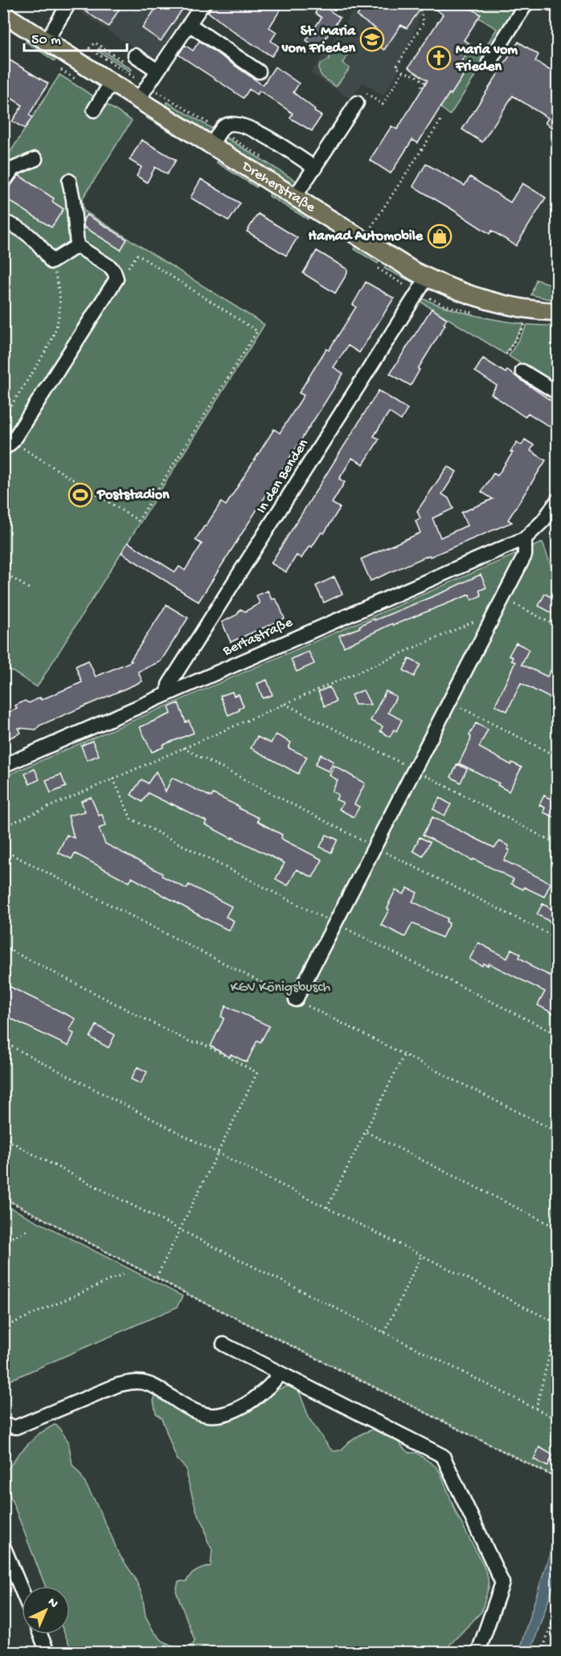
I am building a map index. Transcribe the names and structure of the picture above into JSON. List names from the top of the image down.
{
  "streets": {
    "main road": ["Dreherstraße"],
    "street": ["In den Benden", "Bertastraße"]
  },
  "crossings": [
    ["Dreherstraße", "In den Benden"],
    ["In den Benden", "Bertastraße"]
  ],
  "parks": ["KGV Königsbusch"],
  "places": {
    "school or university": ["St. Maria vom Frieden"],
    "church": ["Maria vom Frieden"],
    "shop": ["Hamad Automobile"],
    "sports": ["Poststadion"]
  },
  "scale_bar": "50 m",
  "north": "top right"
}
